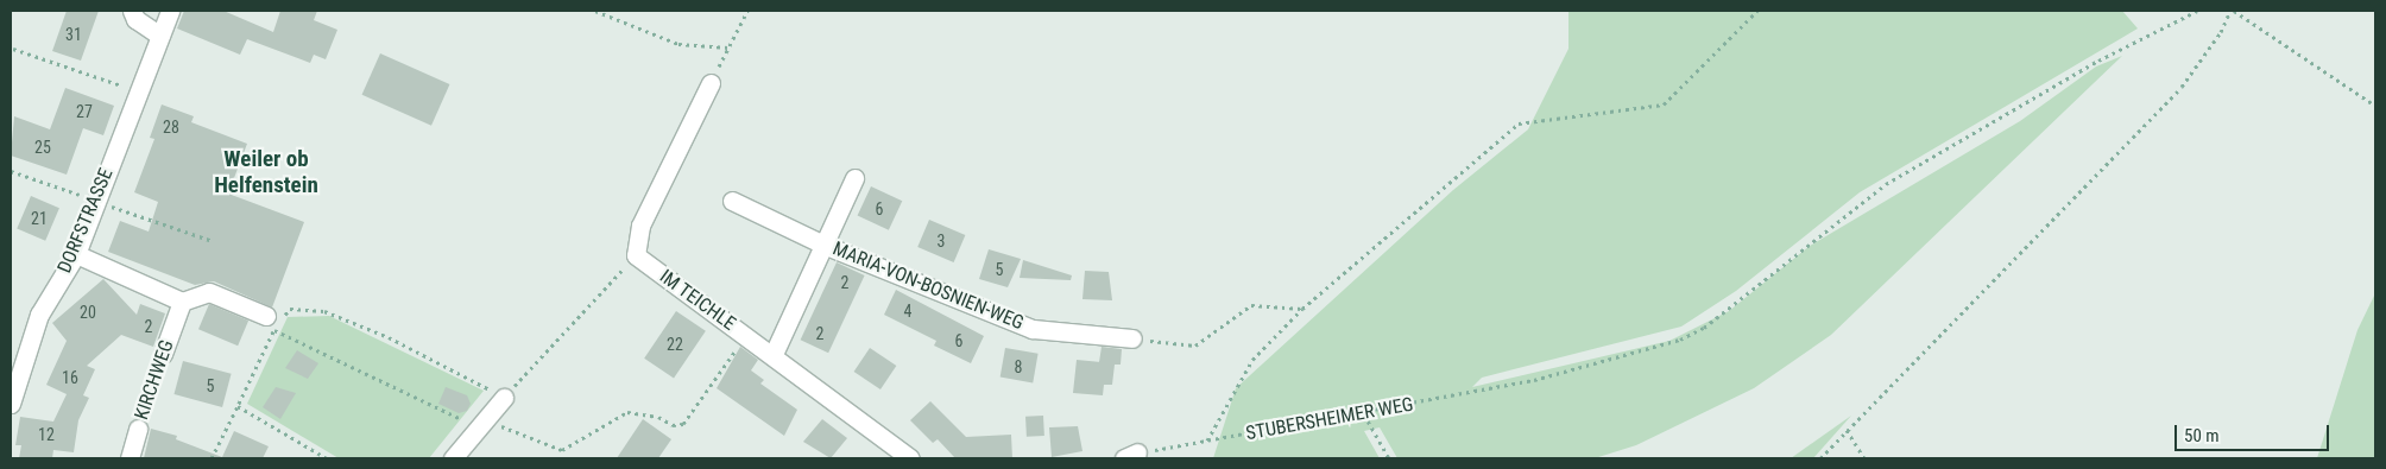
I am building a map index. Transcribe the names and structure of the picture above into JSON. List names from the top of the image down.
{
  "streets": {
    "street": [
      "DORFSTRASSE",
      "MARIA-VON-BOSNIEN-WEG",
      "IM TEICHLE",
      "KIRCHWEG"
    ],
    "path": ["STUBERSHEIMER WEG"]
  },
  "districts": ["Weiler ob Helfenstein"],
  "house_numbers": [
    "31",
    "27",
    "28",
    "25",
    "6",
    "21",
    "3",
    "5",
    "2",
    "4",
    "20",
    "2",
    "2",
    "6",
    "22",
    "8",
    "16",
    "5",
    "12"
  ],
  "scale_bar": "50 m"
}
